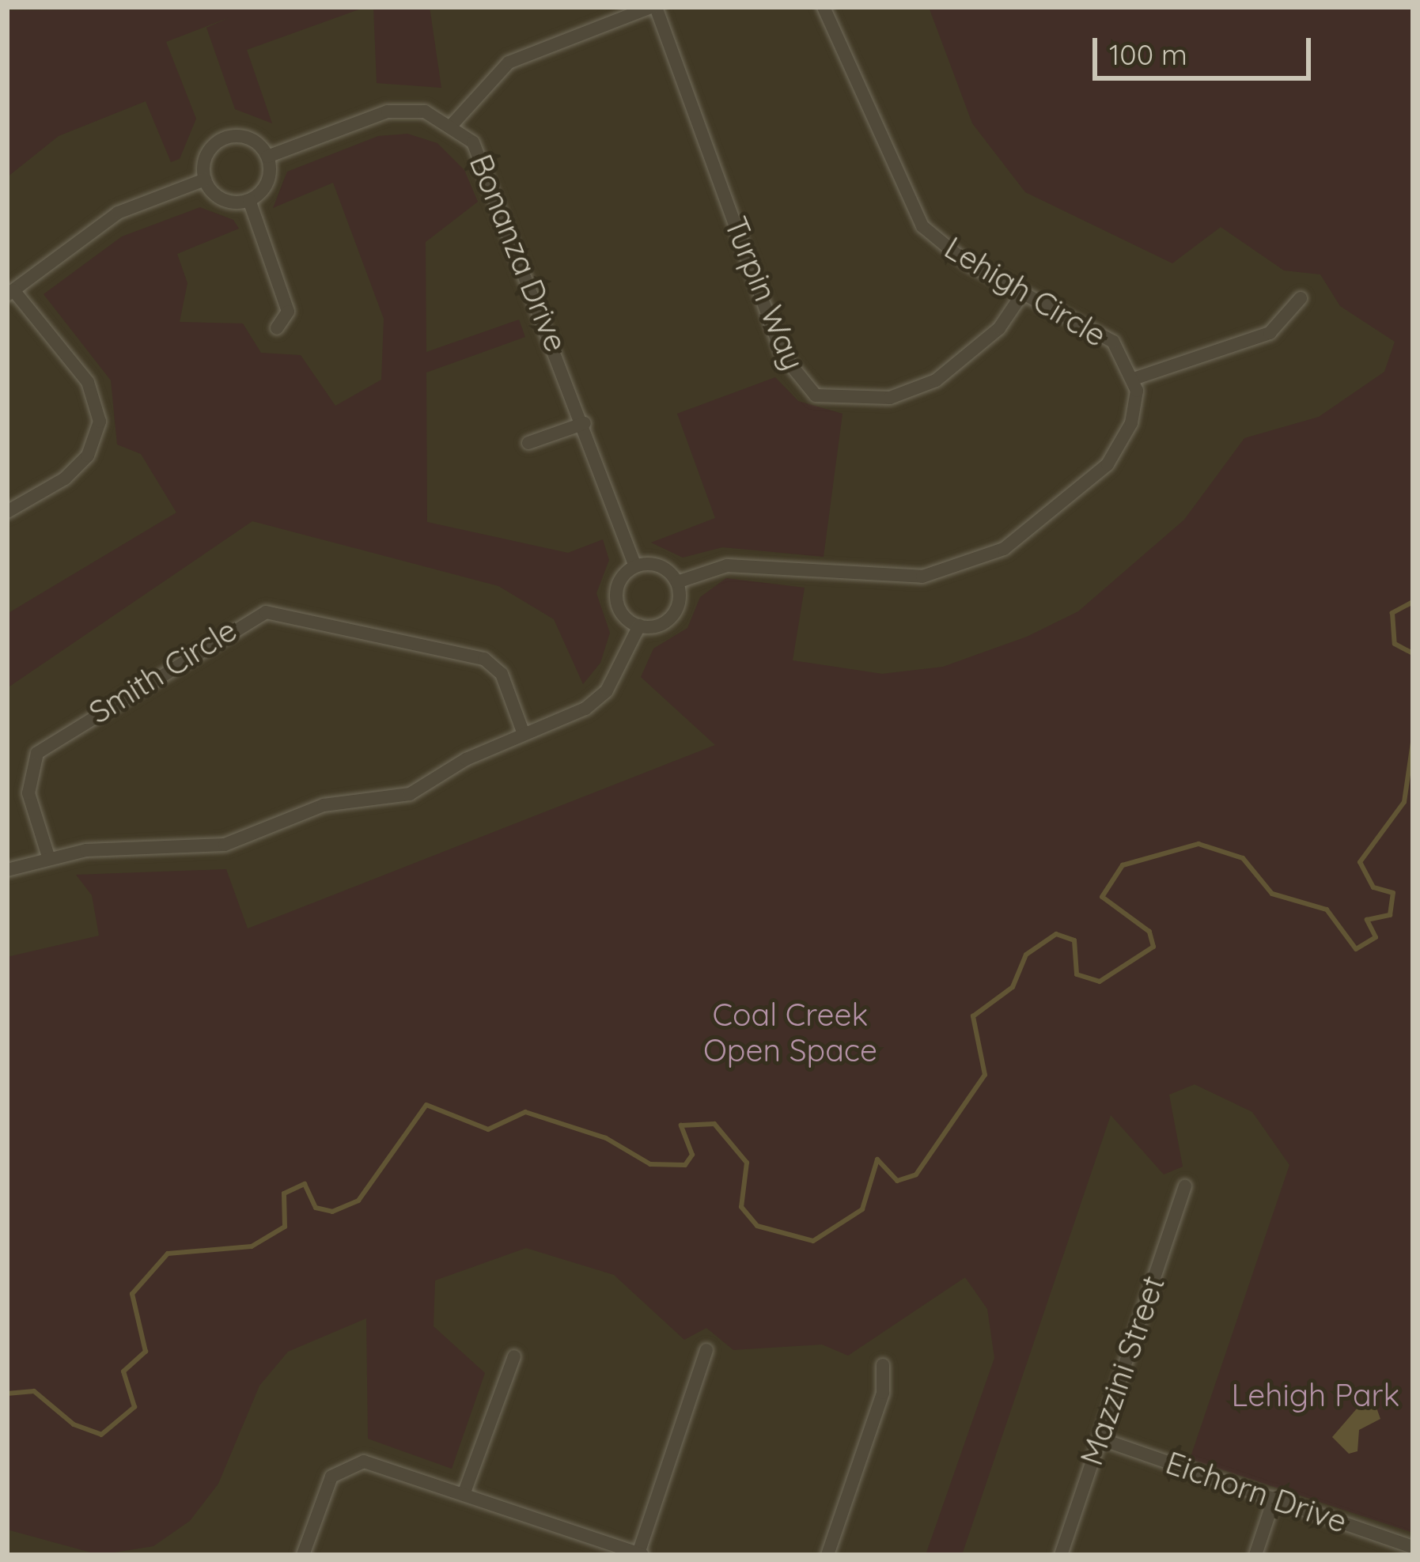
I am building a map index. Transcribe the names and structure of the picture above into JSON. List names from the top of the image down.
{
  "streets": {
    "street": [
      "Bonanza Drive",
      "Lehigh Circle",
      "Turpin Way",
      "Smith Circle",
      "Mazzini Street",
      "Eichorn Drive"
    ]
  },
  "crossings": [
    ["Lehigh Circle", "Turpin Way"],
    ["Mazzini Street", "Eichorn Drive"]
  ],
  "parks": ["Coal Creek Open Space", "Lehigh Park"],
  "scale_bar": "100 m"
}
